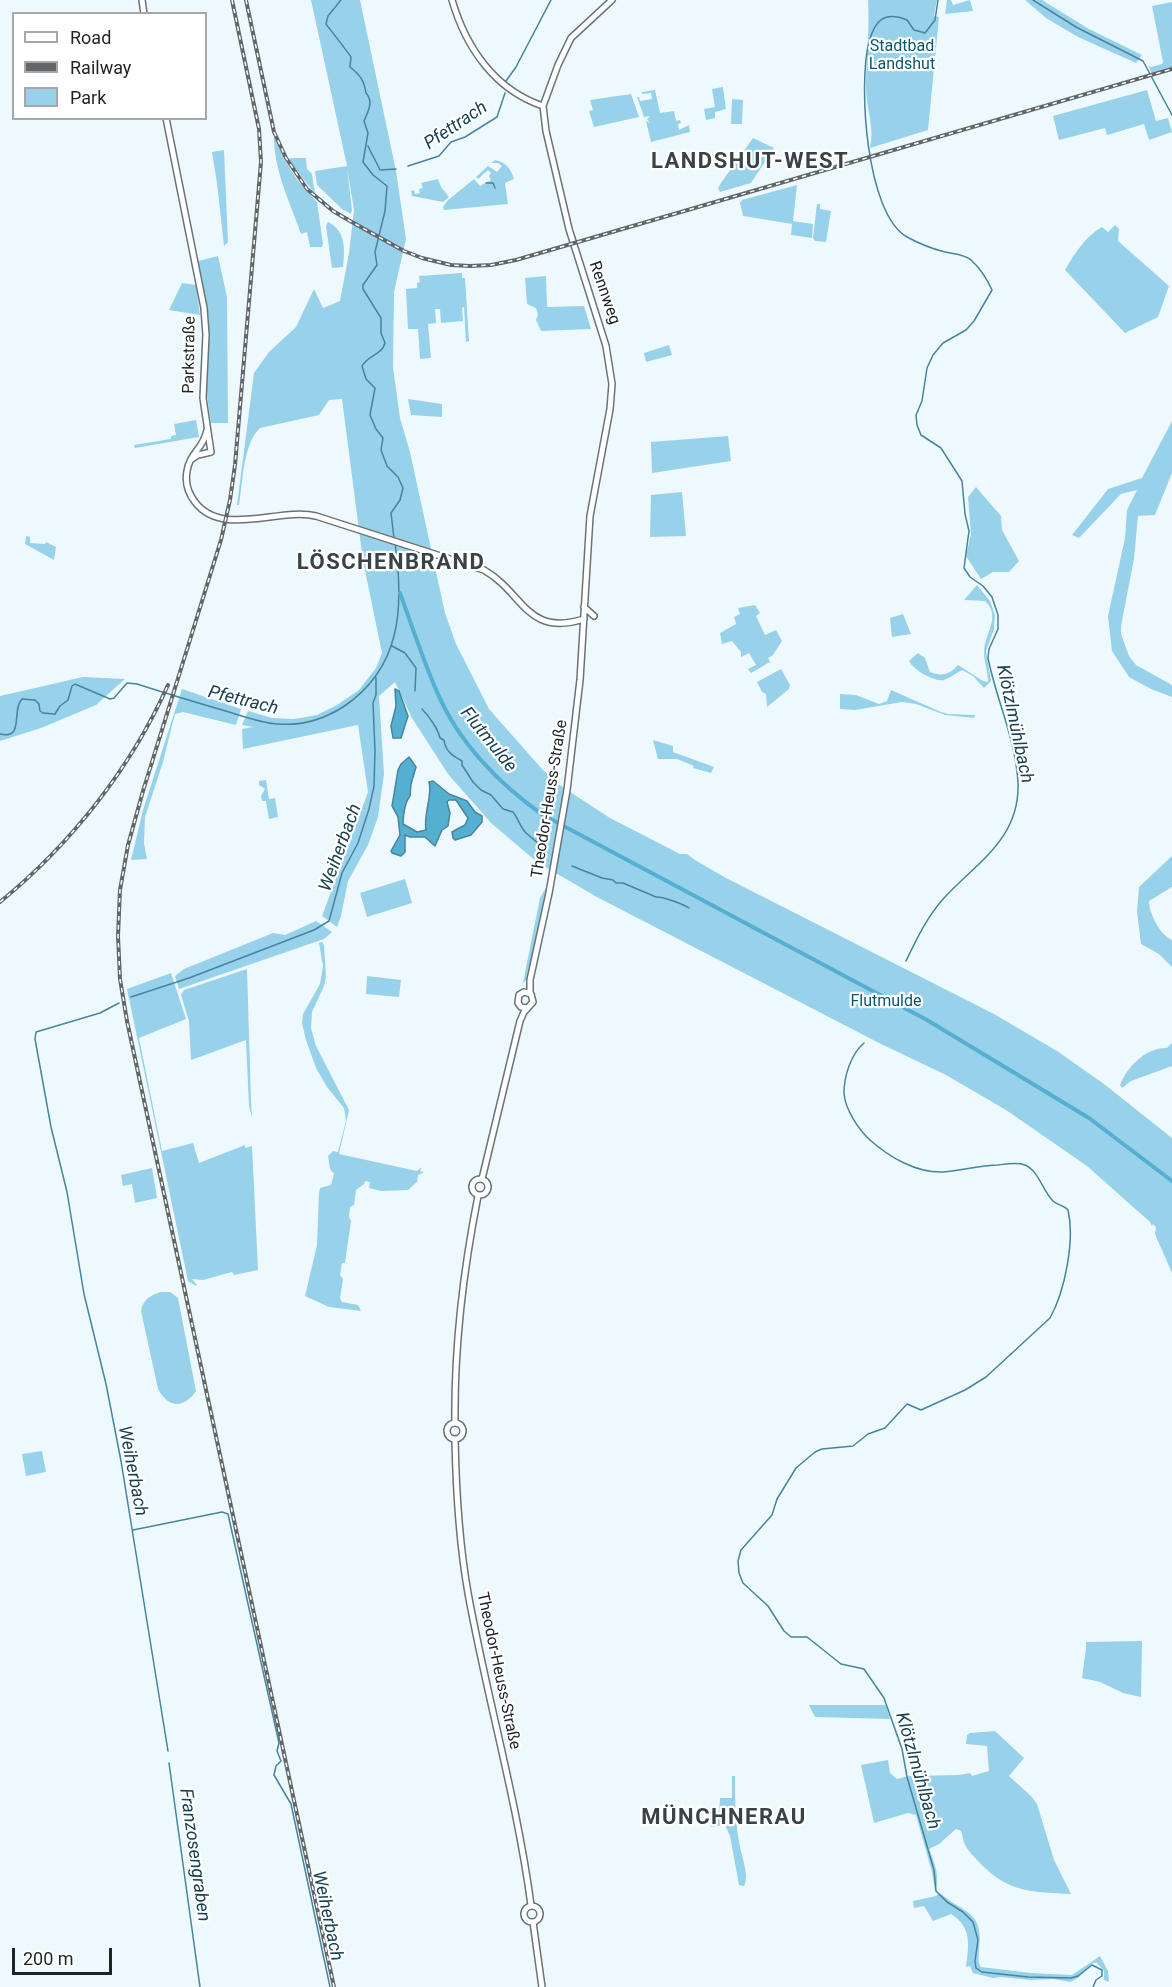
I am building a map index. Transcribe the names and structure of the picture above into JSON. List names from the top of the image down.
{
  "streets": {
    "main road": ["Rennweg", "Parkstraße", "Theodor-Heuss-Straße"]
  },
  "crossings": [
    ["Rennweg", "Theodor-Heuss-Straße"]
  ],
  "districts": ["LANDSHUT-WEST", "LÖSCHENBRAND", "MÜNCHNERAU"],
  "water": [
    "Pfettrach",
    "Klötzlmühlbach",
    "Flutmulde",
    "Weiherbach",
    "Franzosengraben"
  ],
  "parks": ["Stadtbad Landshut", "Flutmulde"],
  "legend": ["Road", "Railway", "Park"],
  "scale_bar": "200 m"
}
